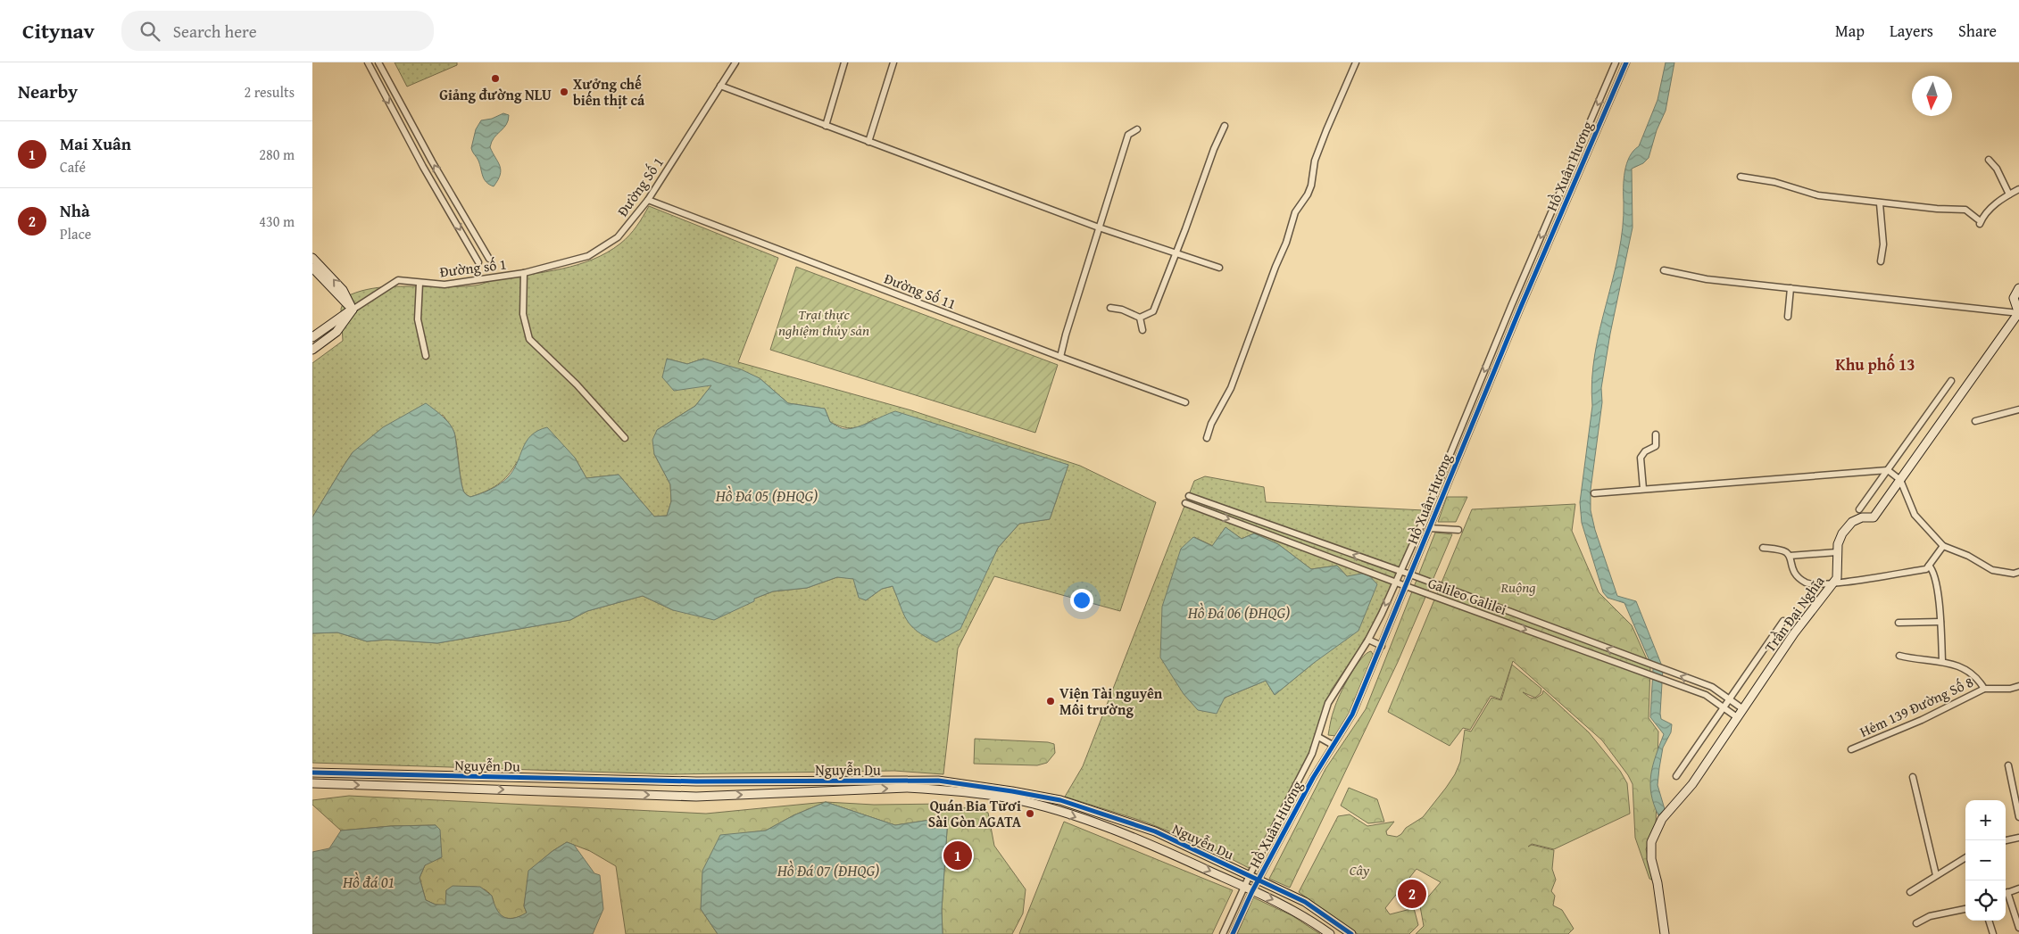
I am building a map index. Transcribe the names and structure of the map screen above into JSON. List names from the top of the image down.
{
  "streets": {
    "street": [
      "Hồ Xuân Hương",
      "Đường Số 1",
      "Đường số 1",
      "Đường Số 11",
      "Galileo Galilei",
      "Trần Đại Nghĩa",
      "Hẻm 139 Đường Số 8",
      "Nguyễn Du"
    ]
  },
  "crossings": [
    ["Hồ Xuân Hương", "Galileo Galilei"],
    ["Hồ Xuân Hương", "Nguyễn Du"],
    ["Đường Số 1", "Đường số 1"],
    ["Đường Số 1", "Đường Số 11"],
    ["Galileo Galilei", "Trần Đại Nghĩa"]
  ],
  "districts": ["Khu phố 13"],
  "water": [
    "Hồ Đá 05 (ĐHQG)",
    "Hồ Đá 06 (ĐHQG)",
    "Hồ Đá 07 (ĐHQG)",
    "Hồ đá 01"
  ],
  "parks": ["Trại thực nghiệm thủy sản", "Ruộng", "Cây"],
  "places": [
    "Giảng đường NLU",
    "Xưởng chế biến thịt cá",
    "Viện Tài nguyên Môi trường",
    "Quán Bia Tươi Sài Gòn AGATA"
  ],
  "north": "bottom",
  "page": {
    "header": "Citynav",
    "search": "Search here",
    "nav": ["Map", "Layers", "Share"],
    "heading": ["Nearby", "2 results"],
    "list": [
      {
        "mark": "1",
        "name": "Mai Xuân",
        "note": "Café",
        "value": "280 m"
      },
      {
        "mark": "2",
        "name": "Nhà",
        "note": "Place",
        "value": "430 m"
      }
    ],
    "map_buttons": ["+", "−"],
    "pins": ["1", "2"]
  }
}
